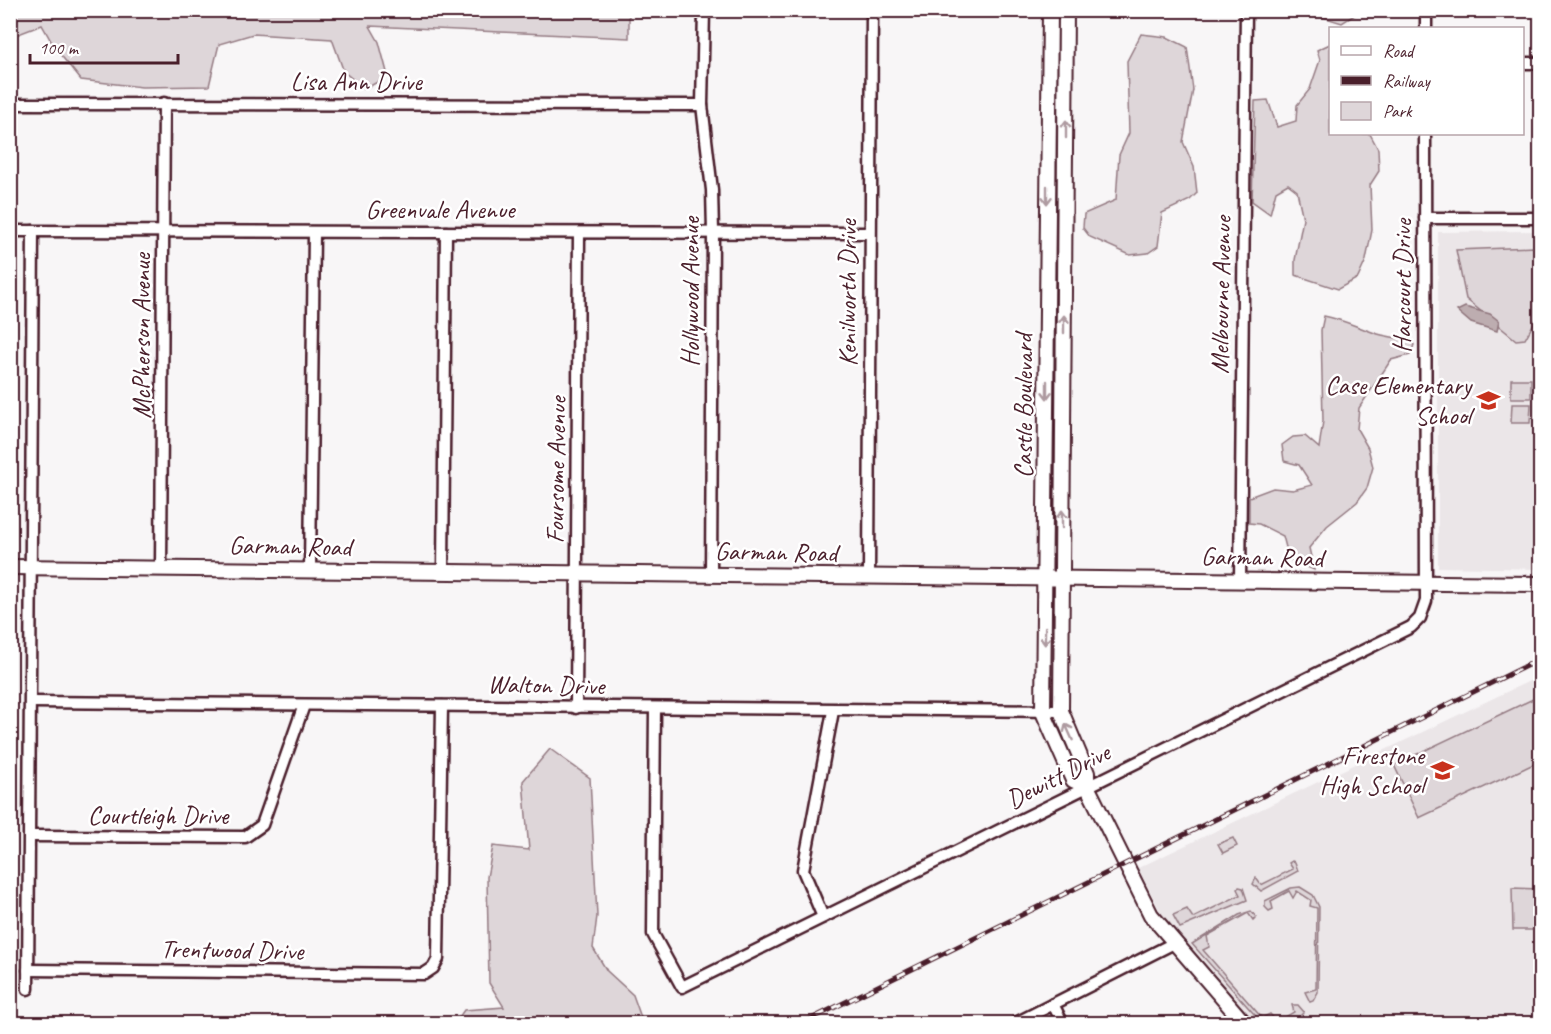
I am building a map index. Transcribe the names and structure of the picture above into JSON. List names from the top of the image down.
{
  "streets": {
    "street": [
      "Lisa Ann Drive",
      "Greenvale Avenue",
      "Harcourt Drive",
      "Hollywood Avenue",
      "Kenilworth Drive",
      "Melbourne Avenue",
      "McPherson Avenue",
      "Castle Boulevard",
      "Foursome Avenue",
      "Garman Road",
      "Walton Drive",
      "Dewitt Drive",
      "Courtleigh Drive",
      "Trentwood Drive"
    ]
  },
  "crossings": [
    ["Lisa Ann Drive", "Hollywood Avenue"],
    ["Lisa Ann Drive", "McPherson Avenue"],
    ["Greenvale Avenue", "Hollywood Avenue"],
    ["Greenvale Avenue", "Kenilworth Drive"],
    ["Greenvale Avenue", "McPherson Avenue"],
    ["Greenvale Avenue", "Foursome Avenue"],
    ["Harcourt Drive", "Garman Road"],
    ["Harcourt Drive", "Dewitt Drive"],
    ["Hollywood Avenue", "Garman Road"],
    ["Kenilworth Drive", "Garman Road"],
    ["Melbourne Avenue", "Garman Road"],
    ["McPherson Avenue", "Garman Road"],
    ["Castle Boulevard", "Garman Road"],
    ["Castle Boulevard", "Walton Drive"],
    ["Castle Boulevard", "Dewitt Drive"],
    ["Foursome Avenue", "Garman Road"],
    ["Foursome Avenue", "Walton Drive"],
    ["Garman Road", "Dewitt Drive"],
    ["Walton Drive", "Dewitt Drive"],
    ["Walton Drive", "Courtleigh Drive"],
    ["Walton Drive", "Trentwood Drive"]
  ],
  "places": {
    "school or university": ["Case Elementary School", "Firestone High School"]
  },
  "legend": ["Road", "Railway", "Park"],
  "scale_bar": "100 m"
}
